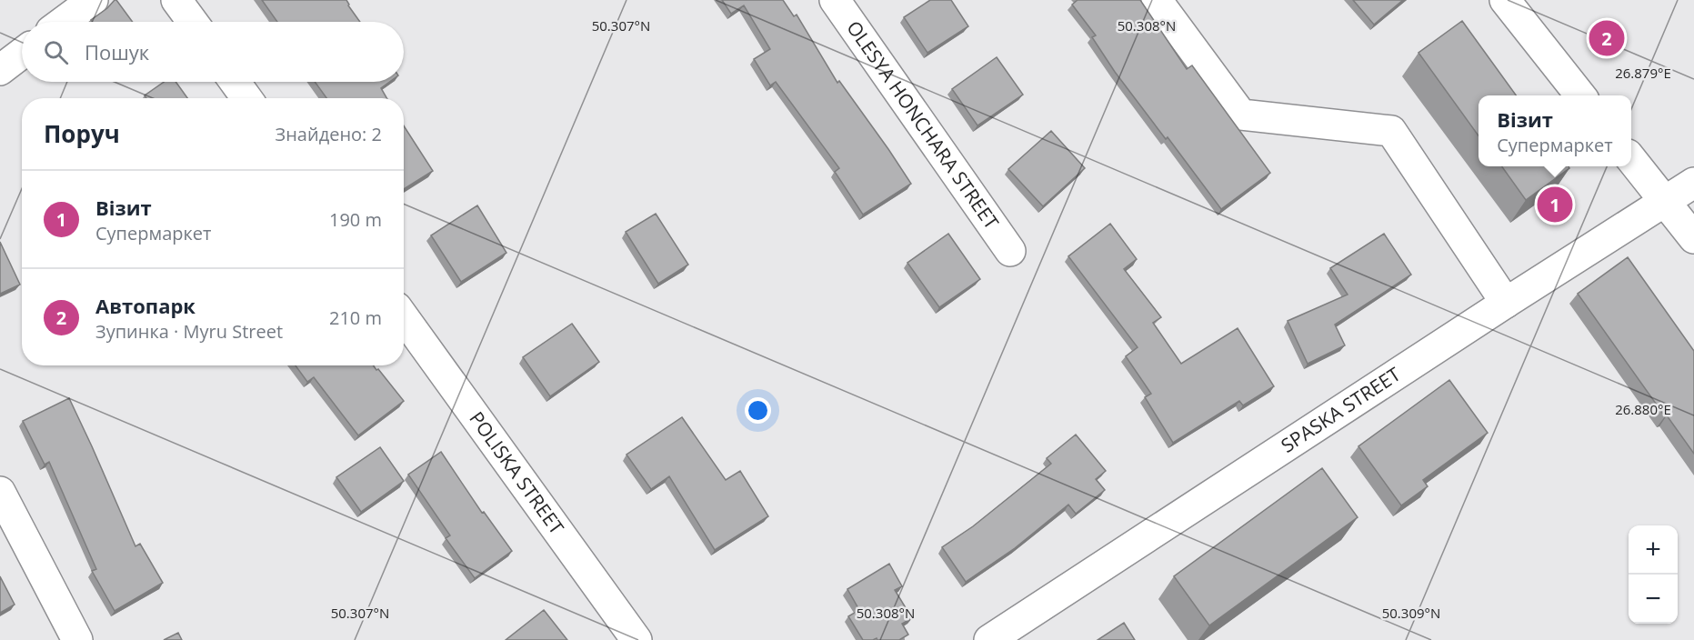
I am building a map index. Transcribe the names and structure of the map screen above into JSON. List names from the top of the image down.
{
  "streets": {
    "street": ["OLESYA HONCHARA STREET", "SPASKA STREET", "POLISKA STREET"]
  },
  "page": {
    "pins": ["2", "1"],
    "search": "Пошук",
    "popup": ["Візит", "Супермаркет"],
    "heading": ["Поруч", "Знайдено: 2"],
    "list": [
      {
        "mark": "1",
        "name": "Візит",
        "note": "Супермаркет",
        "value": "190 m"
      },
      {
        "mark": "2",
        "name": "Автопарк",
        "note": "Зупинка · Myru Street",
        "value": "210 m"
      }
    ],
    "map_buttons": ["+", "−"]
  },
  "coordinates": [
    "50.307°N",
    "50.308°N",
    "26.879°E",
    "26.880°E",
    "50.309°N"
  ]
}
